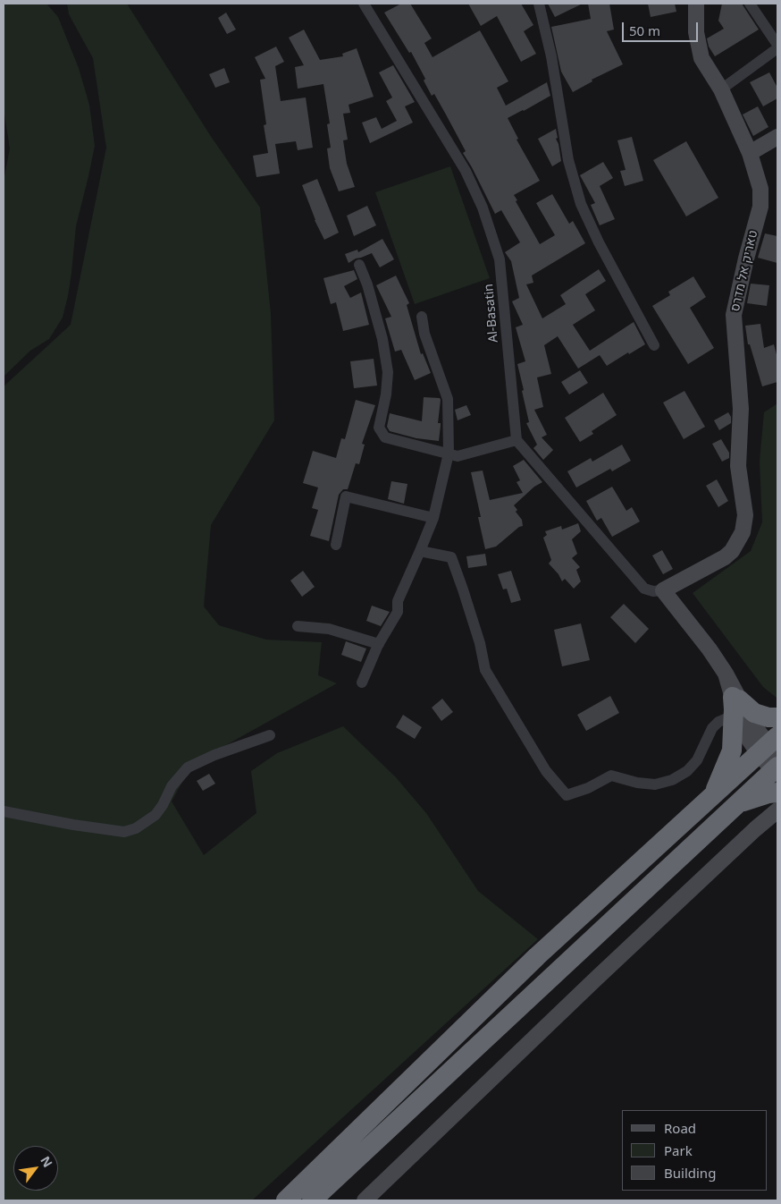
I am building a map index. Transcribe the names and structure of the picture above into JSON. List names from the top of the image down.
{
  "streets": {
    "street": ["טאריק אל מדרס", "Al-Basatin"]
  },
  "legend": ["Road", "Park", "Building"],
  "scale_bar": "50 m",
  "north": "top right"
}
